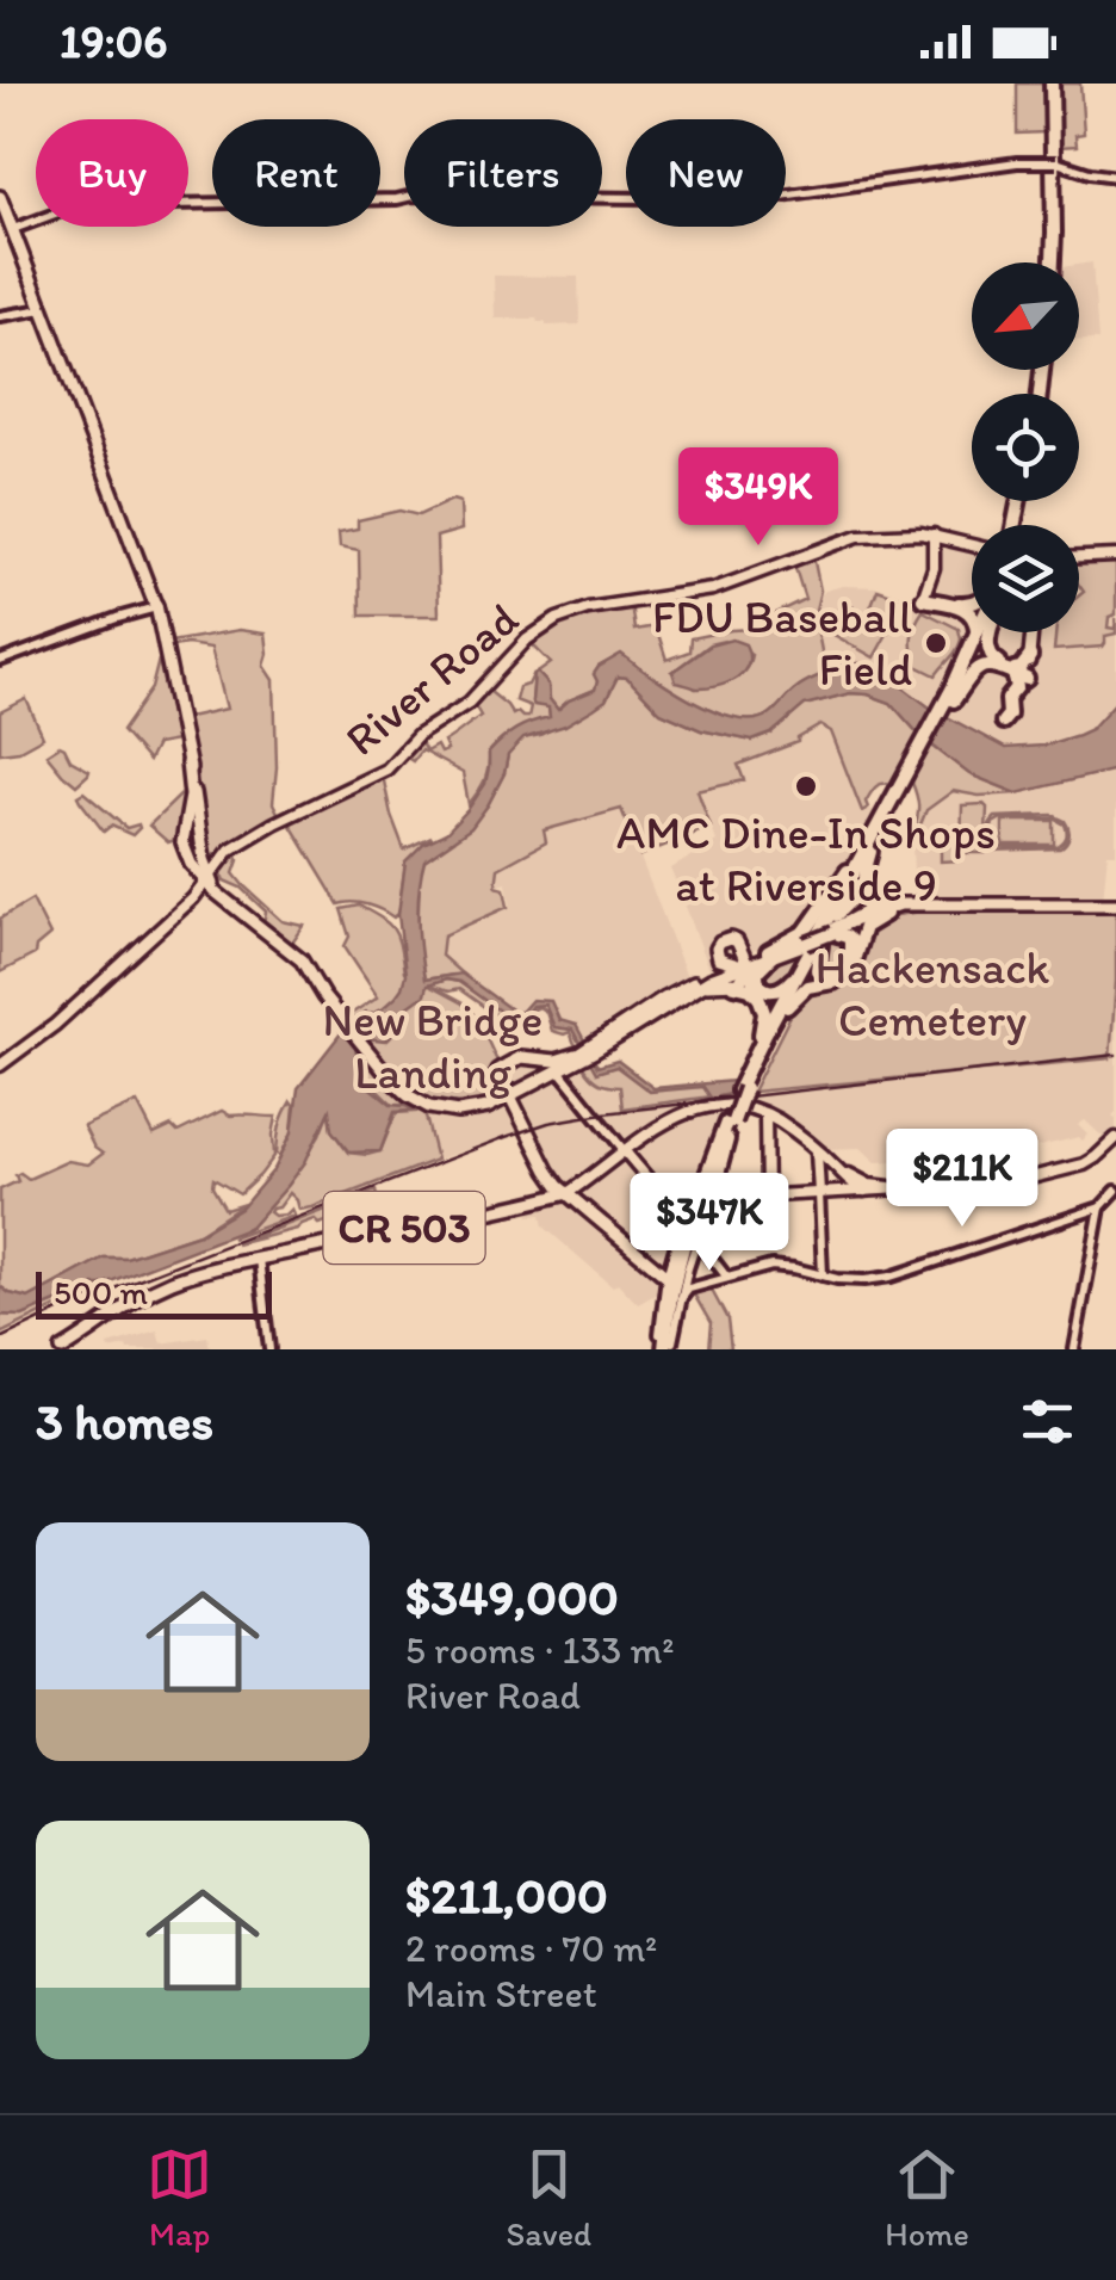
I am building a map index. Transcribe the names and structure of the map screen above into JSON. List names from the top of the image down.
{
  "streets": {
    "main road": ["River Road", "CR 503"]
  },
  "parks": ["Hackensack Cemetery", "New Bridge Landing"],
  "places": ["FDU Baseball Field", "AMC Dine-In Shops at Riverside 9"],
  "scale_bar": "500 m",
  "north": "bottom left",
  "page": {
    "status": "19:06",
    "chip": [
      "Buy",
      "Rent",
      "Filters",
      "New"
    ],
    "price": ["$349K", "$211K", "$347K"],
    "scale": "500 m",
    "heading": "3 homes",
    "list": [
      {
        "name": "$349,000",
        "note": "5 rooms · 133 m² · River Road"
      },
      {
        "name": "$211,000",
        "note": "2 rooms · 70 m² · Main Street"
      }
    ],
    "tabs": ["Map", "Saved", "Home"]
  }
}
